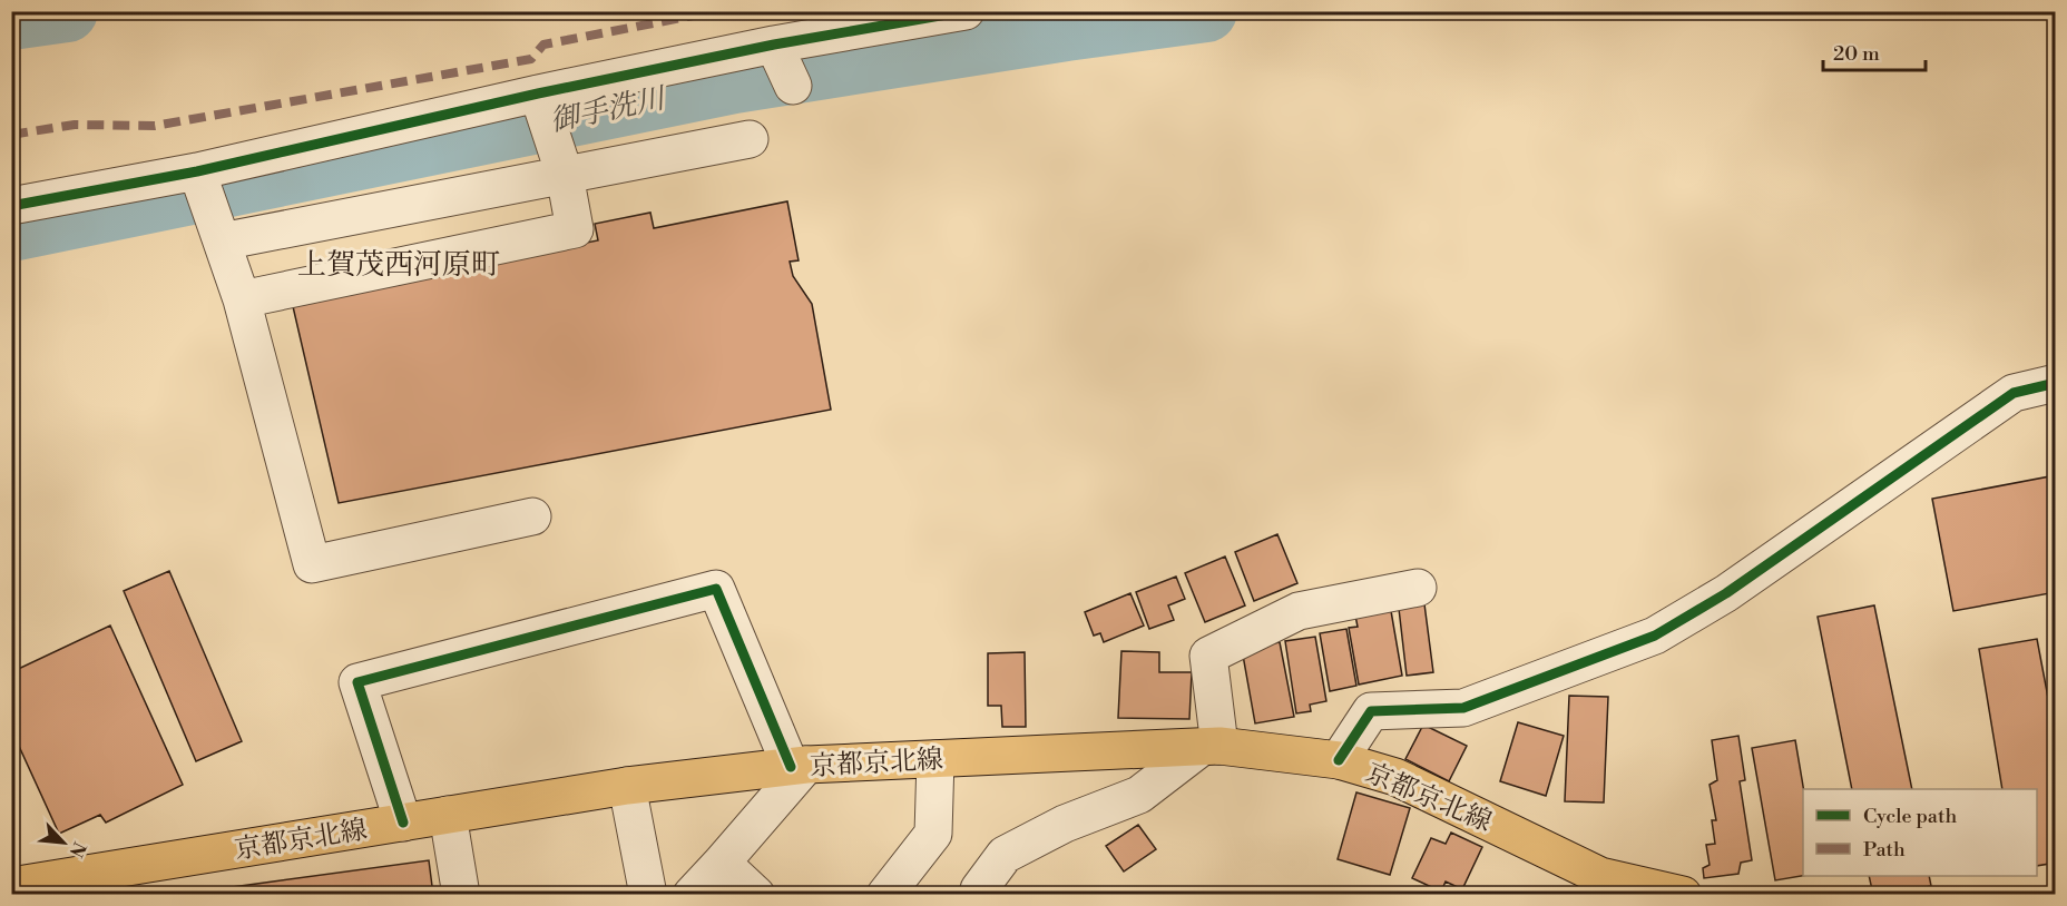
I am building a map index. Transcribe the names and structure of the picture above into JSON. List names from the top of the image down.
{
  "streets": {
    "main road": ["京都京北線"]
  },
  "districts": ["上賀茂西河原町"],
  "water": ["御手洗川"],
  "legend": ["Cycle path", "Path"],
  "scale_bar": "20 m",
  "north": "bottom right"
}
